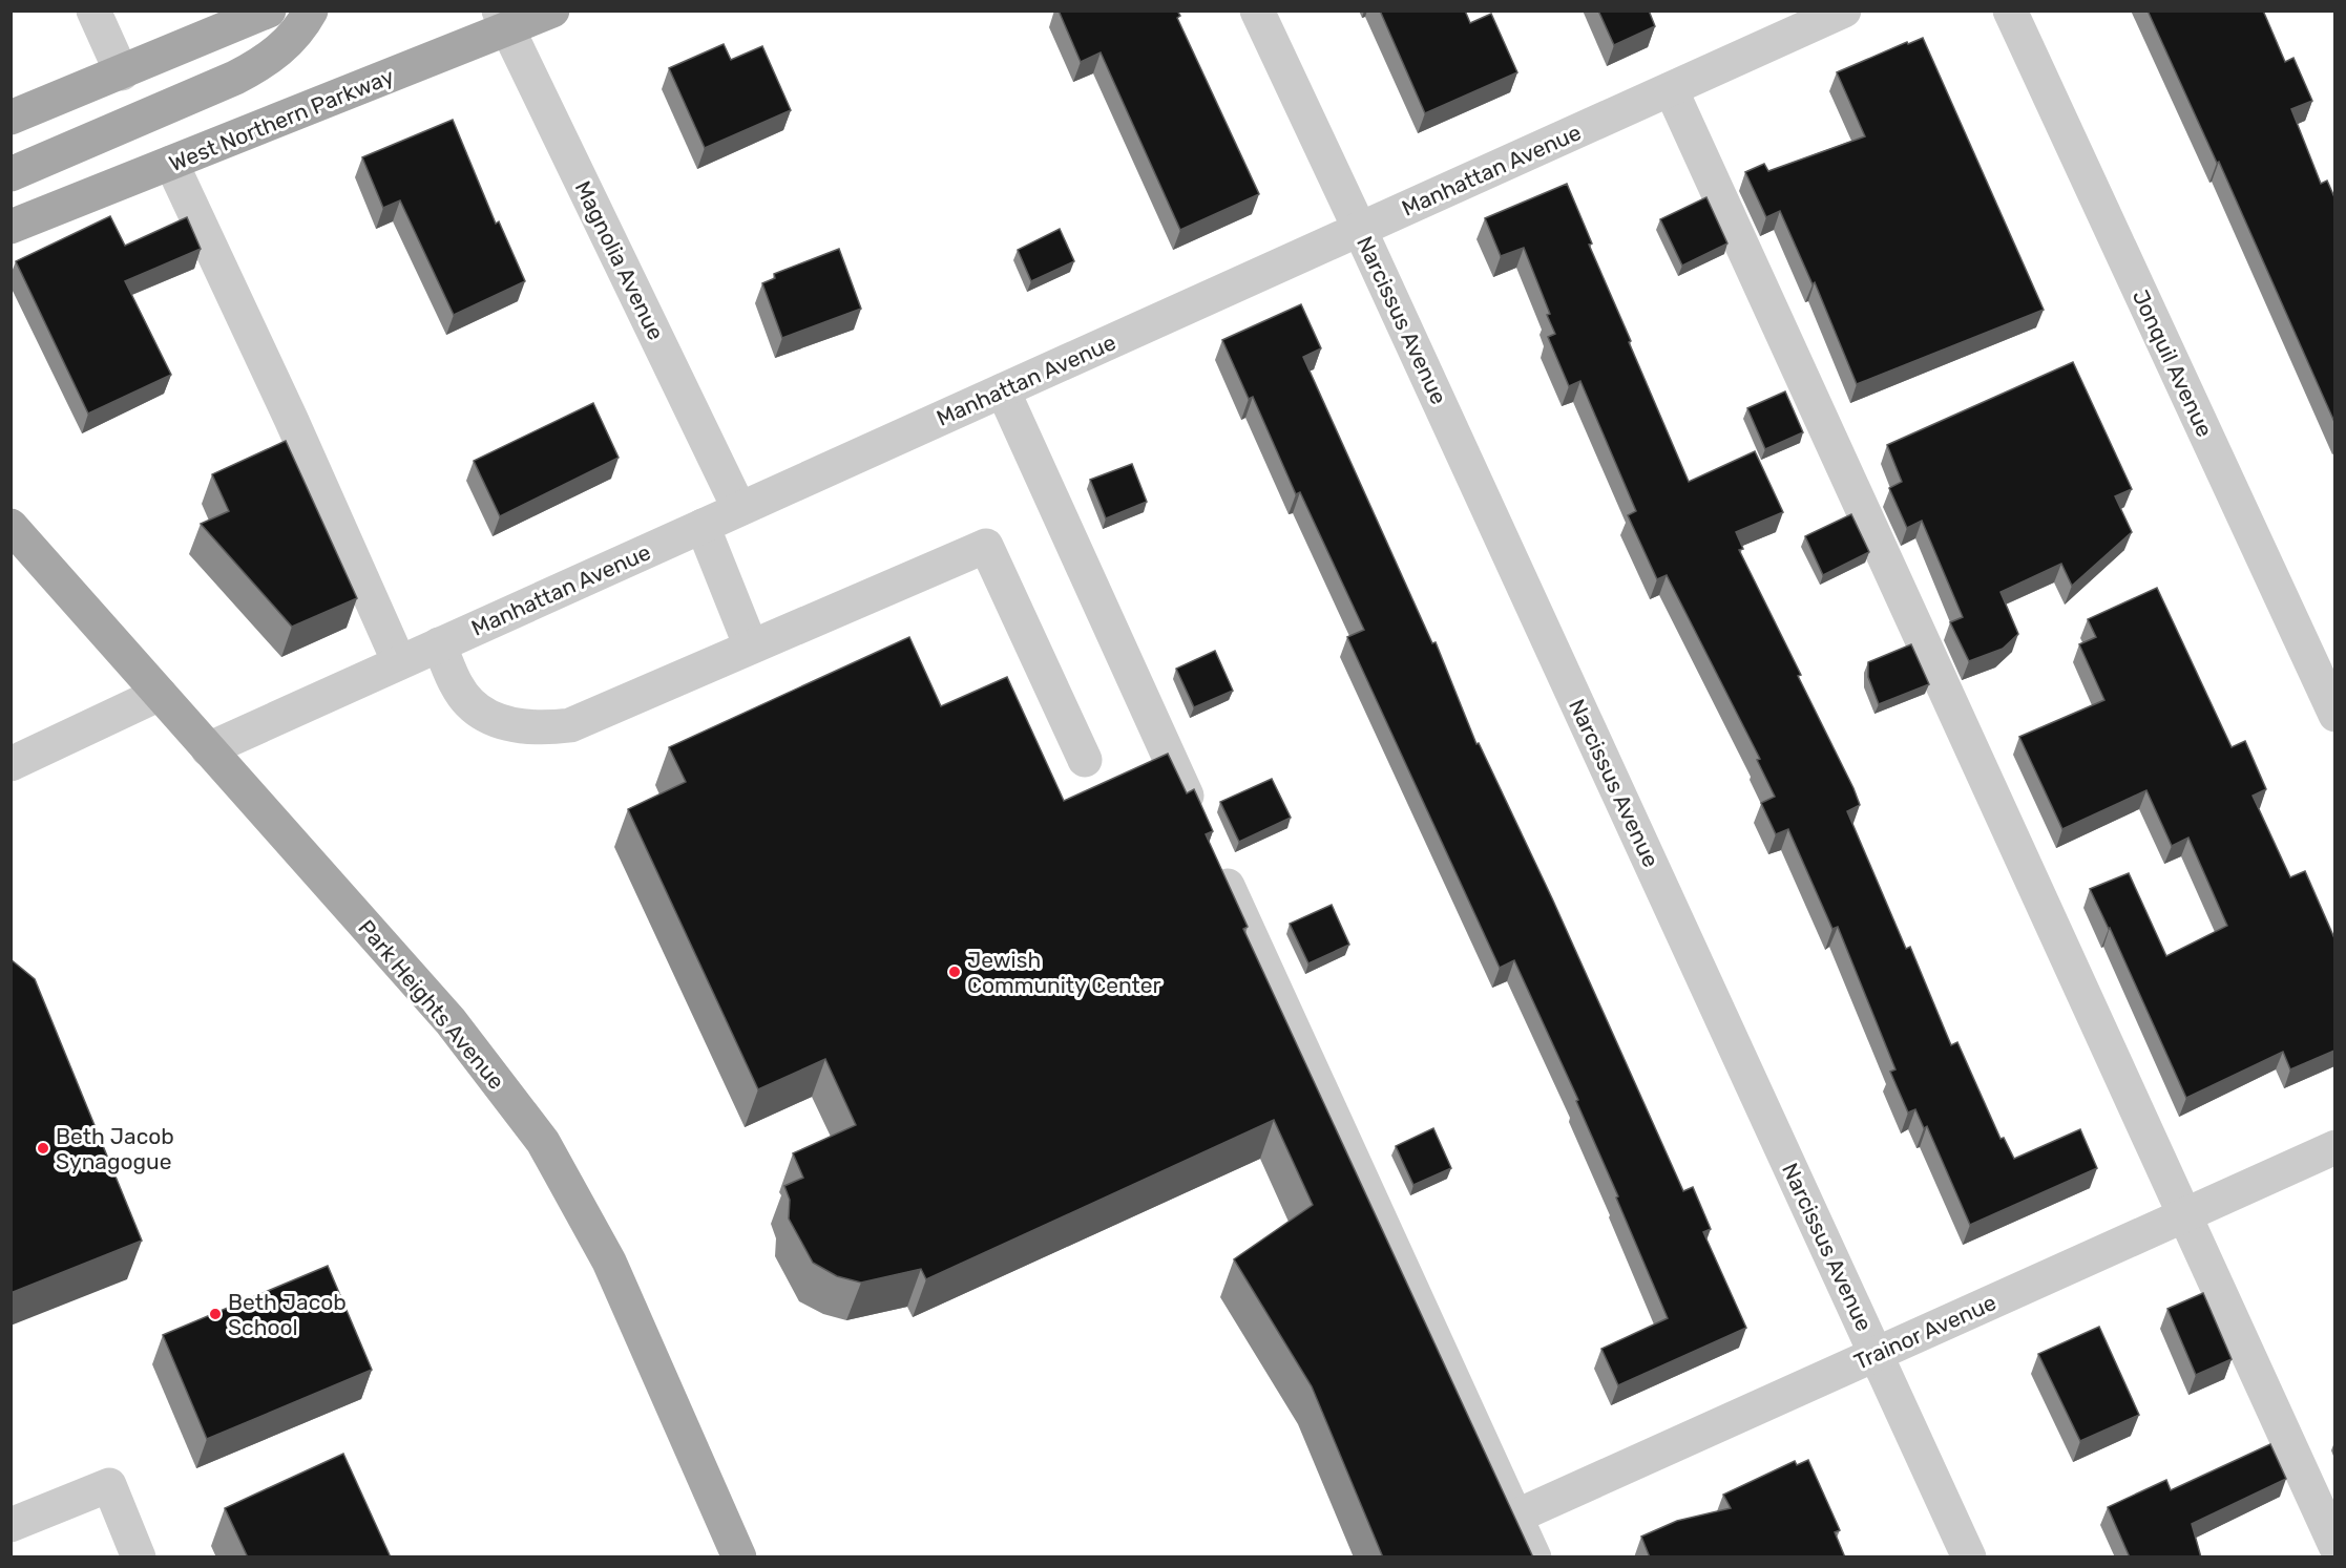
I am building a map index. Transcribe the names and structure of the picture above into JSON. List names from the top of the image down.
{
  "streets": {
    "main road": ["West Northern Parkway", "Park Heights Avenue"],
    "street": [
      "Manhattan Avenue",
      "Magnolia Avenue",
      "Narcissus Avenue",
      "Jonquil Avenue",
      "Trainor Avenue"
    ]
  },
  "crossings": [
    ["West Northern Parkway", "Magnolia Avenue"],
    ["Manhattan Avenue", "Magnolia Avenue"],
    ["Manhattan Avenue", "Narcissus Avenue"],
    ["Manhattan Avenue", "Park Heights Avenue"],
    ["Narcissus Avenue", "Trainor Avenue"]
  ],
  "places": ["Jewish Community Center", "Beth Jacob Synagogue", "Beth Jacob School"]
}
